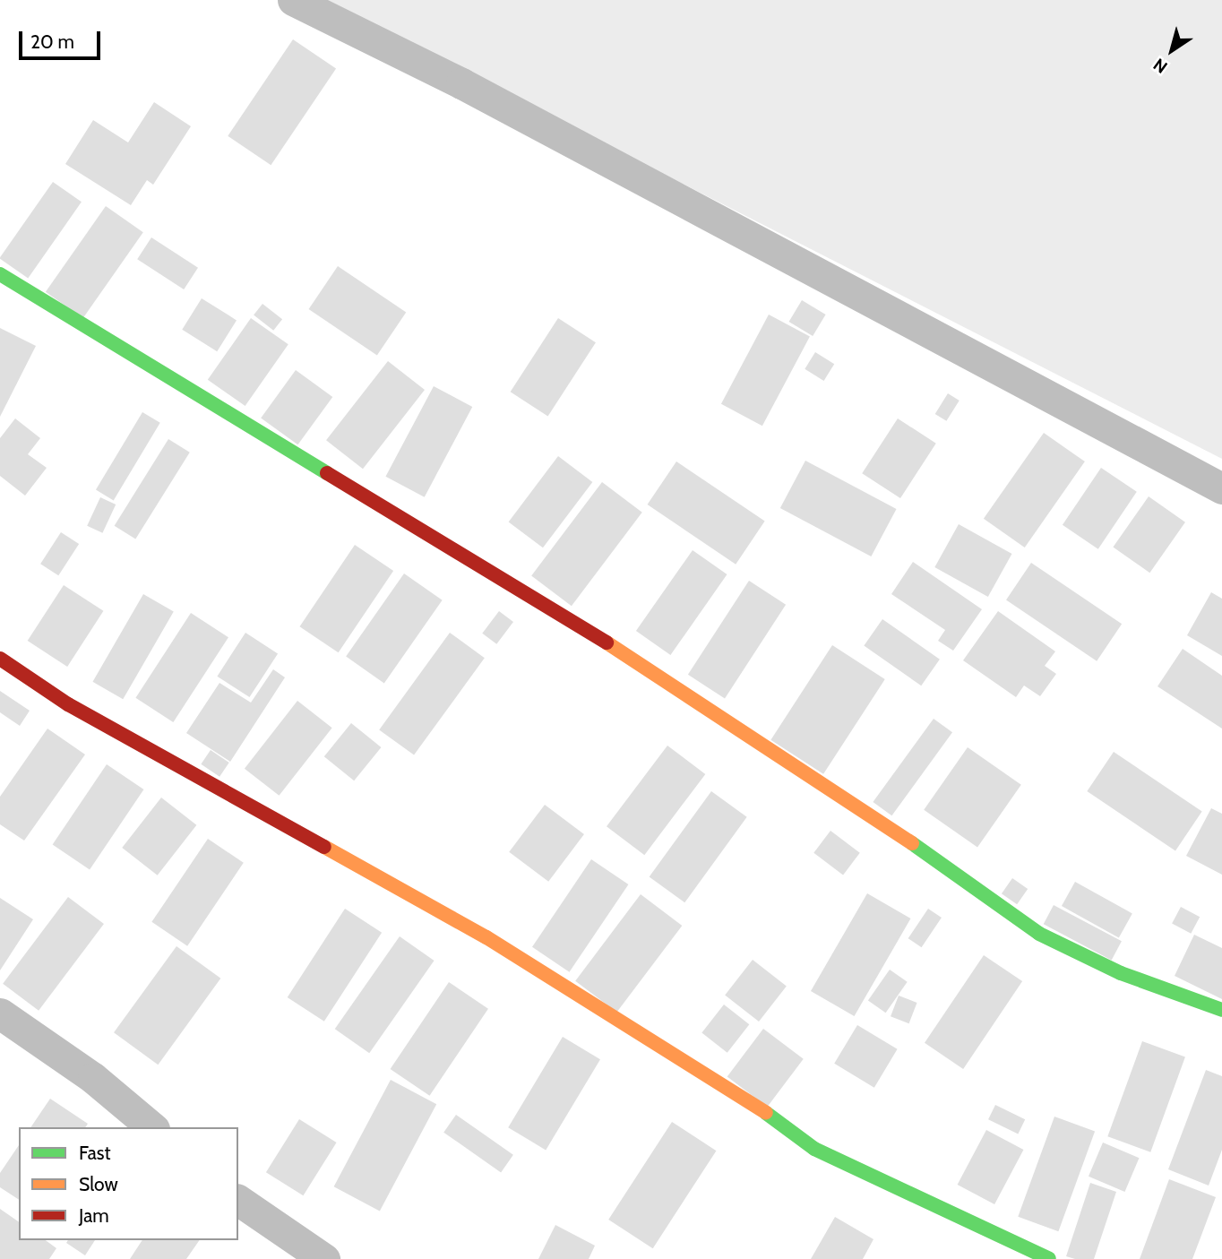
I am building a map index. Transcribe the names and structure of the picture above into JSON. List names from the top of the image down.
{
  "legend": ["Fast", "Slow", "Jam"],
  "scale_bar": "20 m",
  "north": "bottom left"
}
